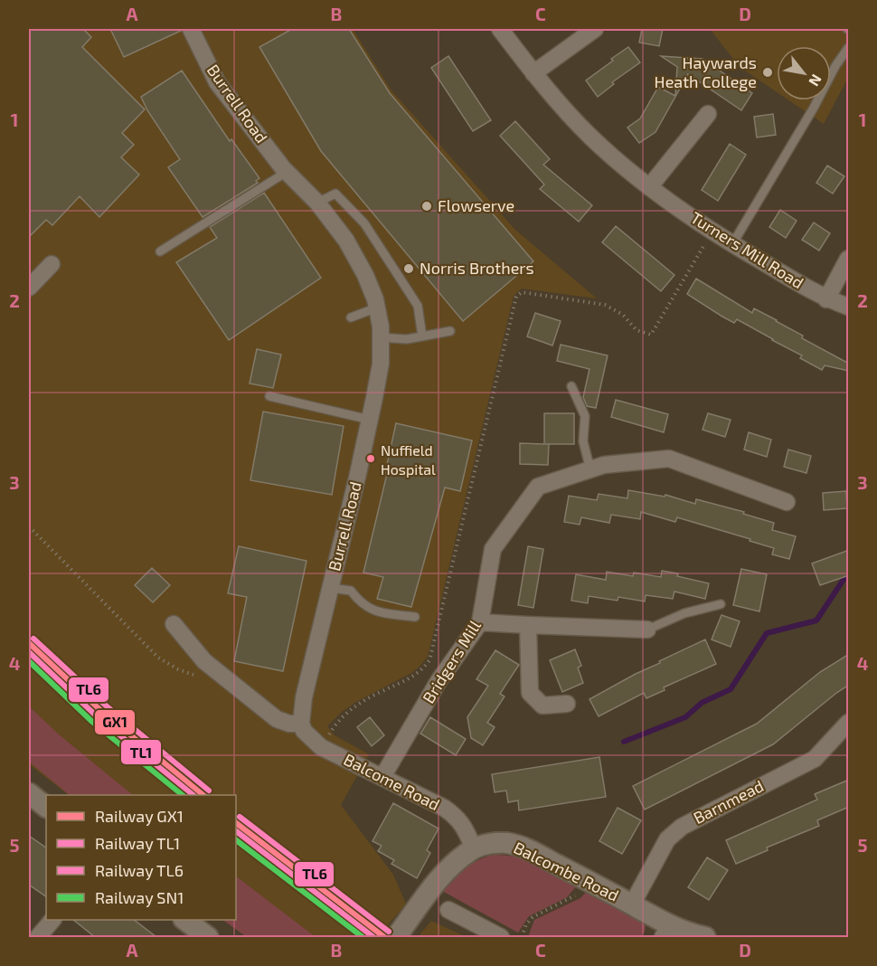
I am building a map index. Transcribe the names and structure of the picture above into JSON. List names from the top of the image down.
{
  "streets": {
    "street": [
      "Burrell Road",
      "Turners Mill Road",
      "Bridgers Mill",
      "Balcome Road",
      "Barnmead",
      "Balcombe Road"
    ]
  },
  "crossings": [
    ["Burrell Road", "Balcome Road"],
    ["Bridgers Mill", "Balcome Road"],
    ["Balcome Road", "Balcombe Road"],
    ["Barnmead", "Balcombe Road"]
  ],
  "places": [
    "Haywards Heath College",
    "Flowserve",
    "Norris Brothers",
    "Nuffield Hospital"
  ],
  "lines": [
    "rail line TL6",
    "rail line GX1",
    "rail line TL1",
    "rail line SN1"
  ],
  "legend": [
    "Railway GX1",
    "Railway TL1",
    "Railway TL6",
    "Railway SN1"
  ],
  "north": "bottom right",
  "grid": {
    "columns": [
      "A",
      "B",
      "C",
      "D"
    ],
    "rows": [
      "1",
      "2",
      "3",
      "4",
      "5"
    ]
  }
}
